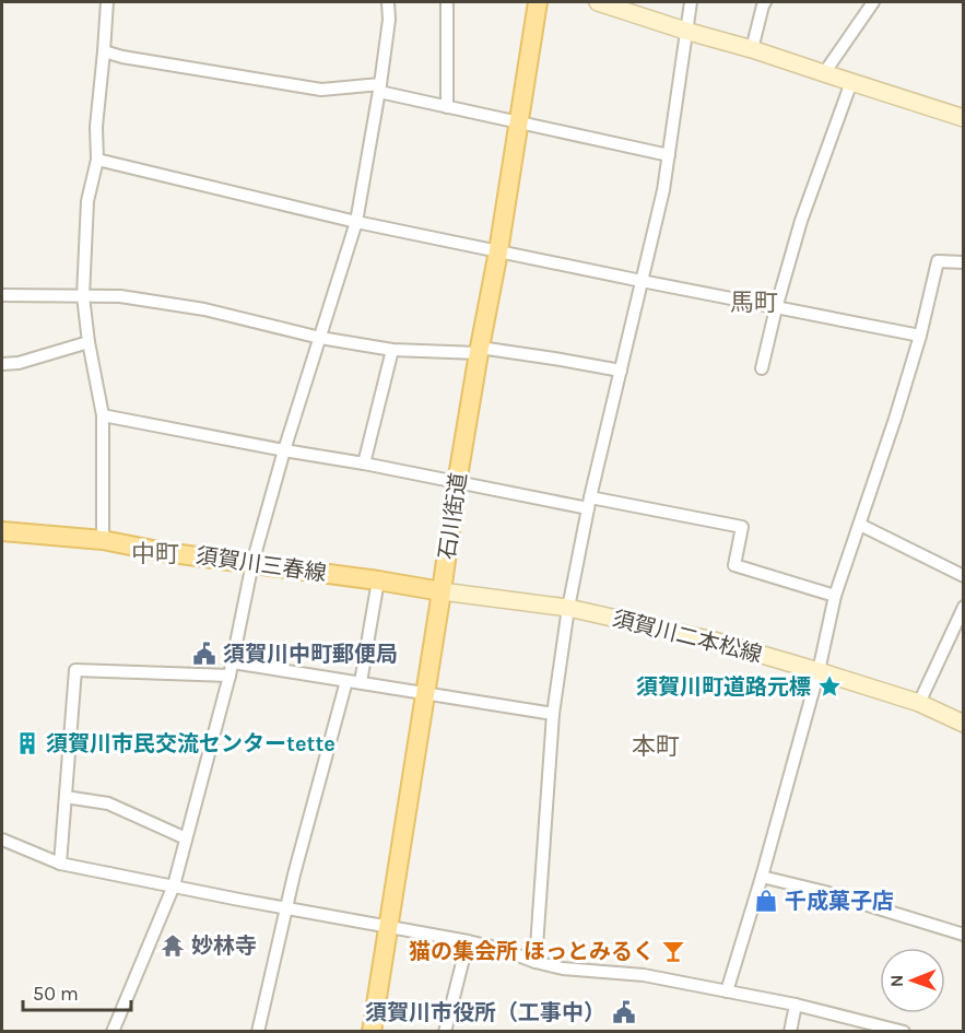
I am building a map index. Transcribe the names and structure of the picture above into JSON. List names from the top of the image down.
{
  "streets": {
    "main road": ["石川街道", "須賀川三春線", "須賀川二本松線"]
  },
  "crossings": [
    ["石川街道", "須賀川三春線"],
    ["石川街道", "須賀川二本松線"],
    ["須賀川三春線", "須賀川二本松線"]
  ],
  "districts": ["馬町", "中町", "本町"],
  "places": {
    "public building": ["須賀川中町郵便局", "須賀川市役所（工事中）"],
    "place": ["須賀川町道路元標"],
    "building": ["須賀川市民交流センターtette"],
    "shop": ["千成菓子店"],
    "temple": ["妙林寺"],
    "bar": ["猫の集会所 ほっとみるく"]
  },
  "scale_bar": "50 m",
  "north": "left"
}
